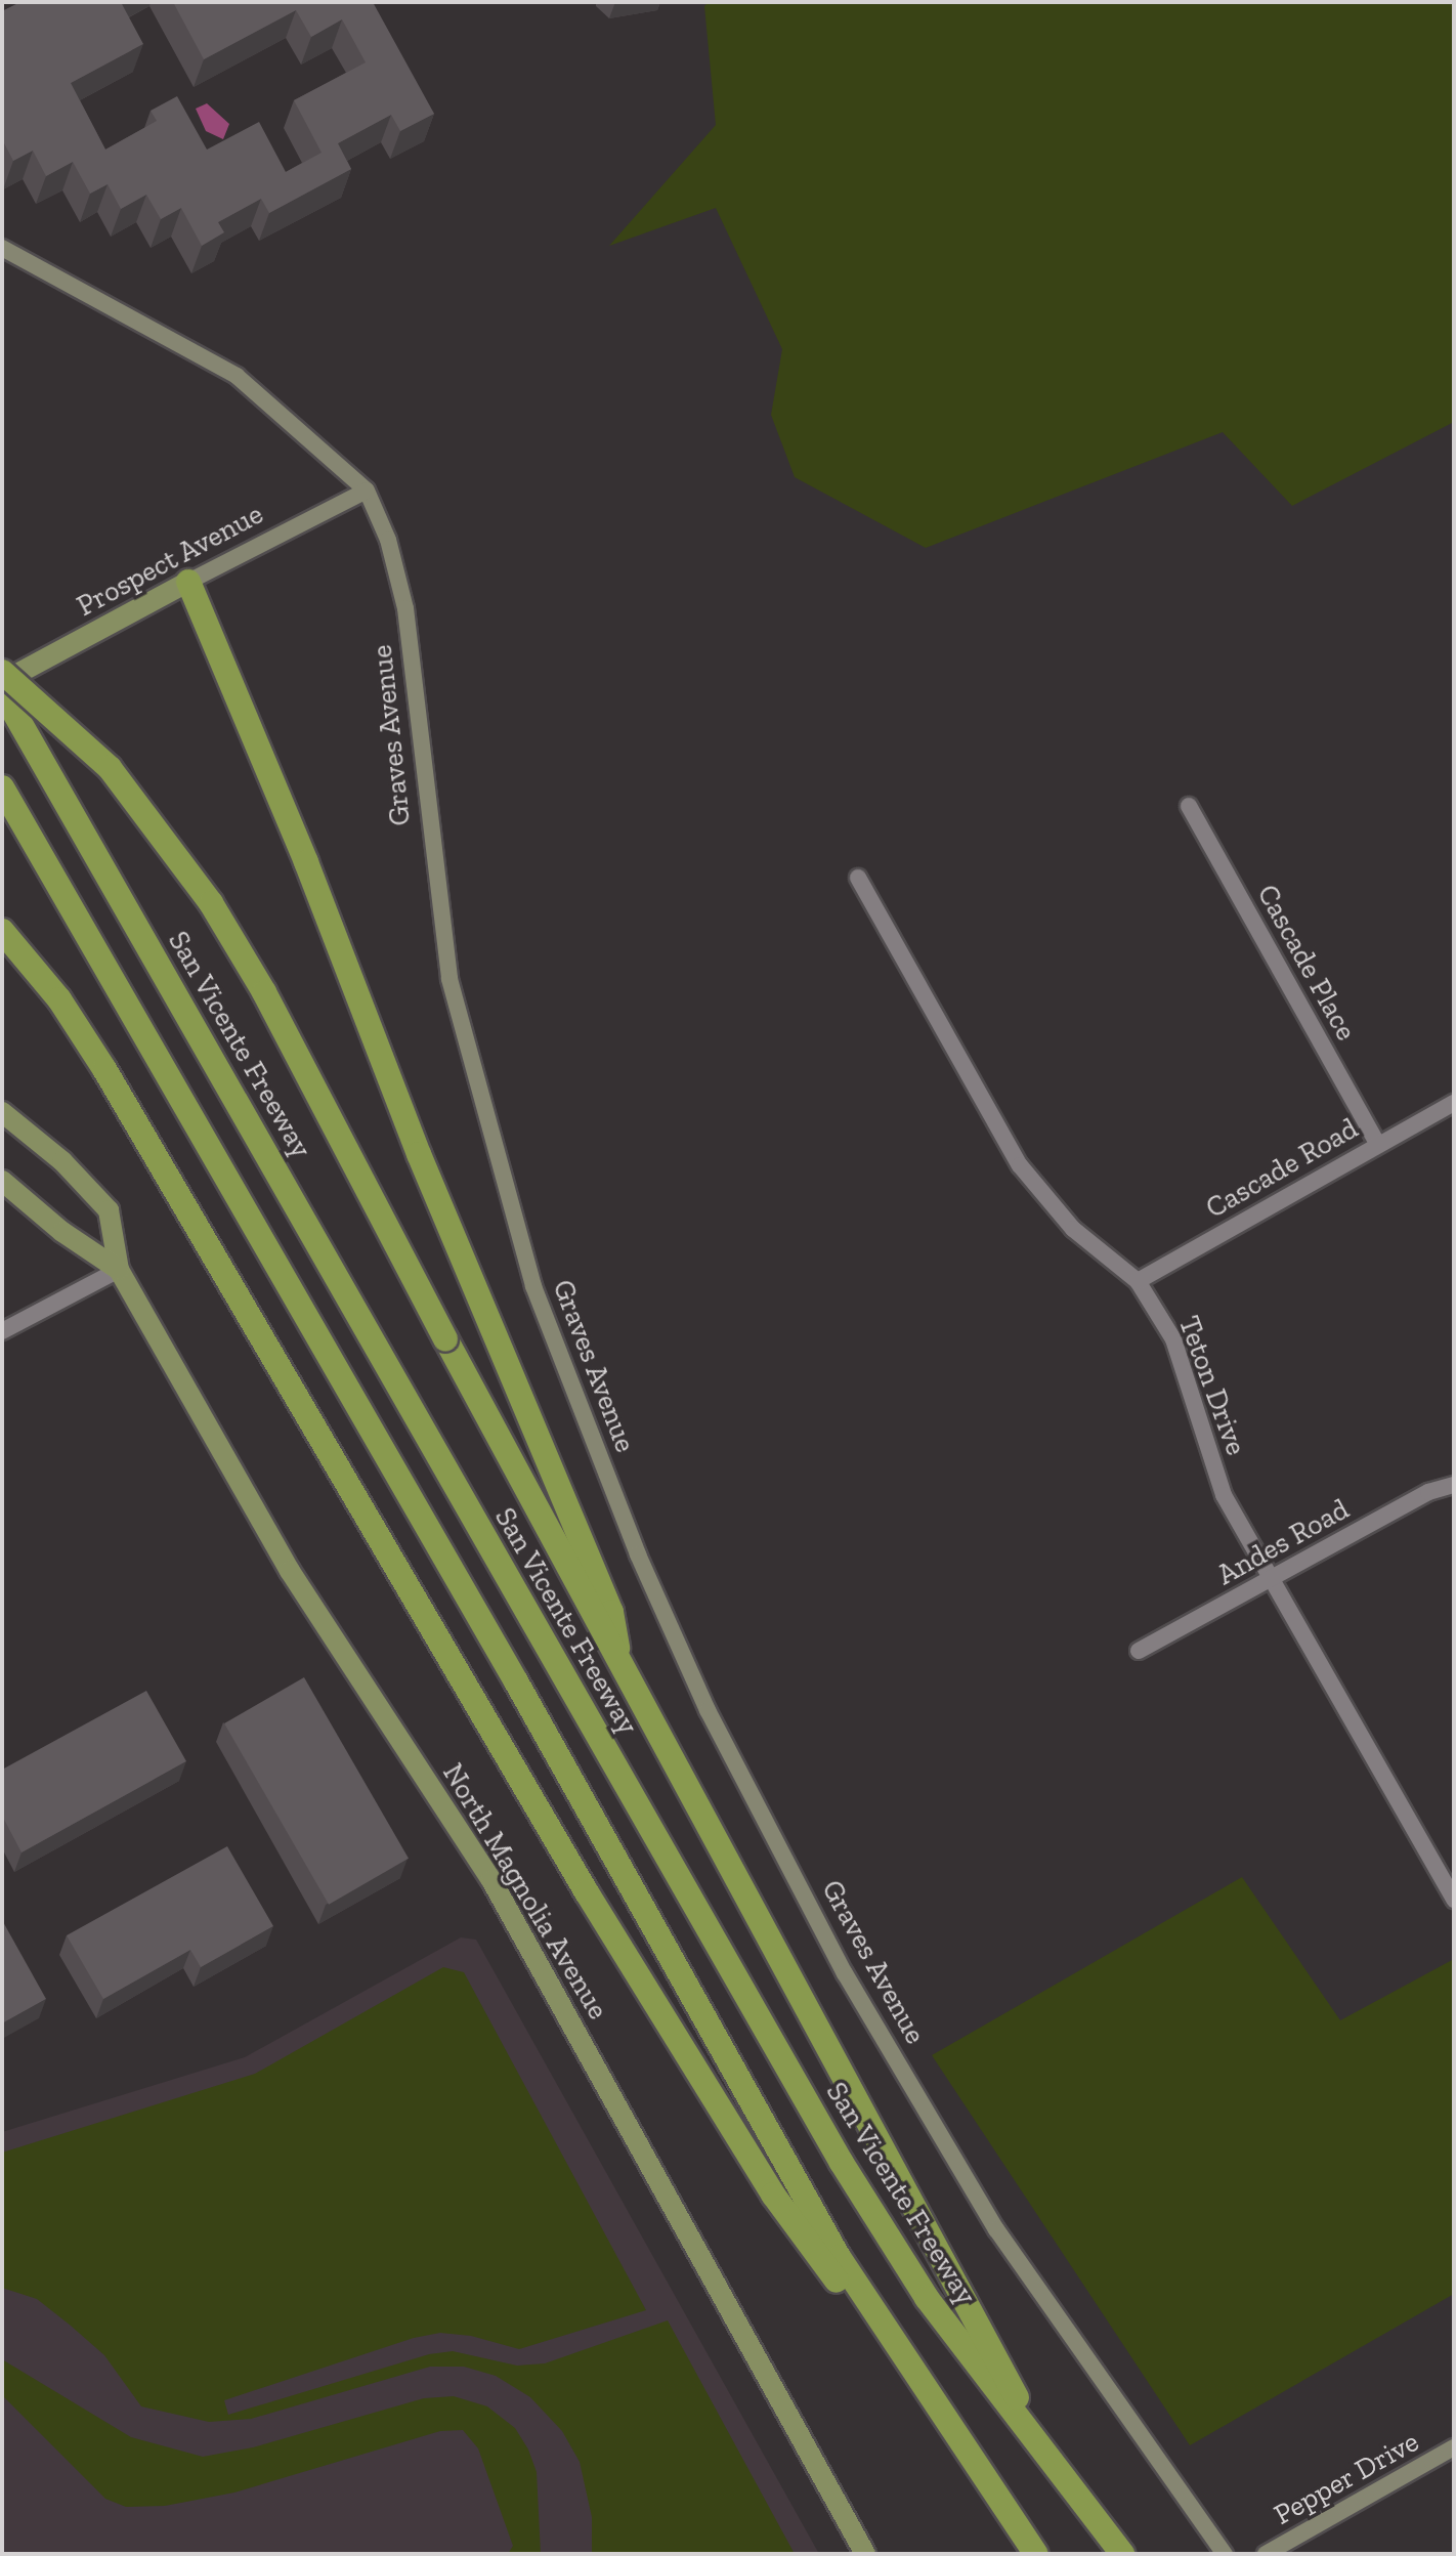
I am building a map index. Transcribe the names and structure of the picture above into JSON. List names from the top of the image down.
{
  "streets": {
    "highway": ["San Vicente Freeway"],
    "main road": [
      "Prospect Avenue",
      "Graves Avenue",
      "North Magnolia Avenue",
      "Pepper Drive"
    ],
    "street": [
      "Cascade Place",
      "Cascade Road",
      "Teton Drive",
      "Andes Road"
    ]
  },
  "crossings": [
    ["Prospect Avenue", "Graves Avenue"],
    ["Cascade Place", "Cascade Road"],
    ["Cascade Road", "Teton Drive"],
    ["Teton Drive", "Andes Road"]
  ]
}
